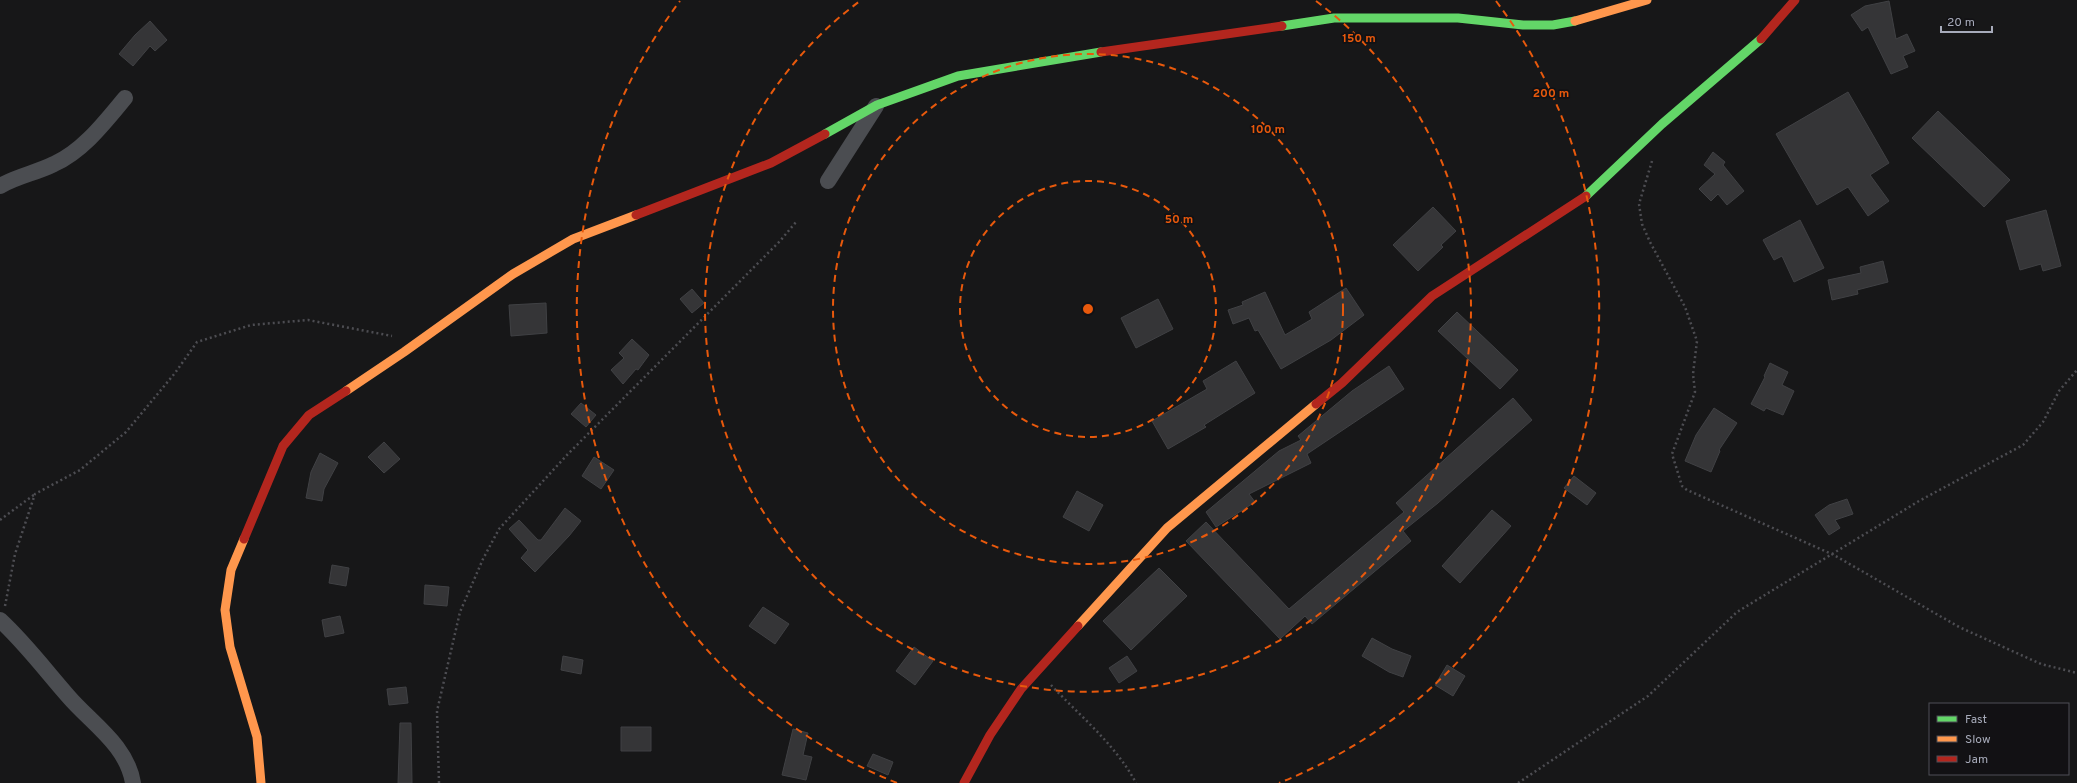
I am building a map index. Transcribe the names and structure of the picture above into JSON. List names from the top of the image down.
{
  "legend": ["Fast", "Slow", "Jam"],
  "scale_bar": "20 m",
  "rings": [
    "150 m",
    "200 m",
    "100 m",
    "50 m"
  ]
}
